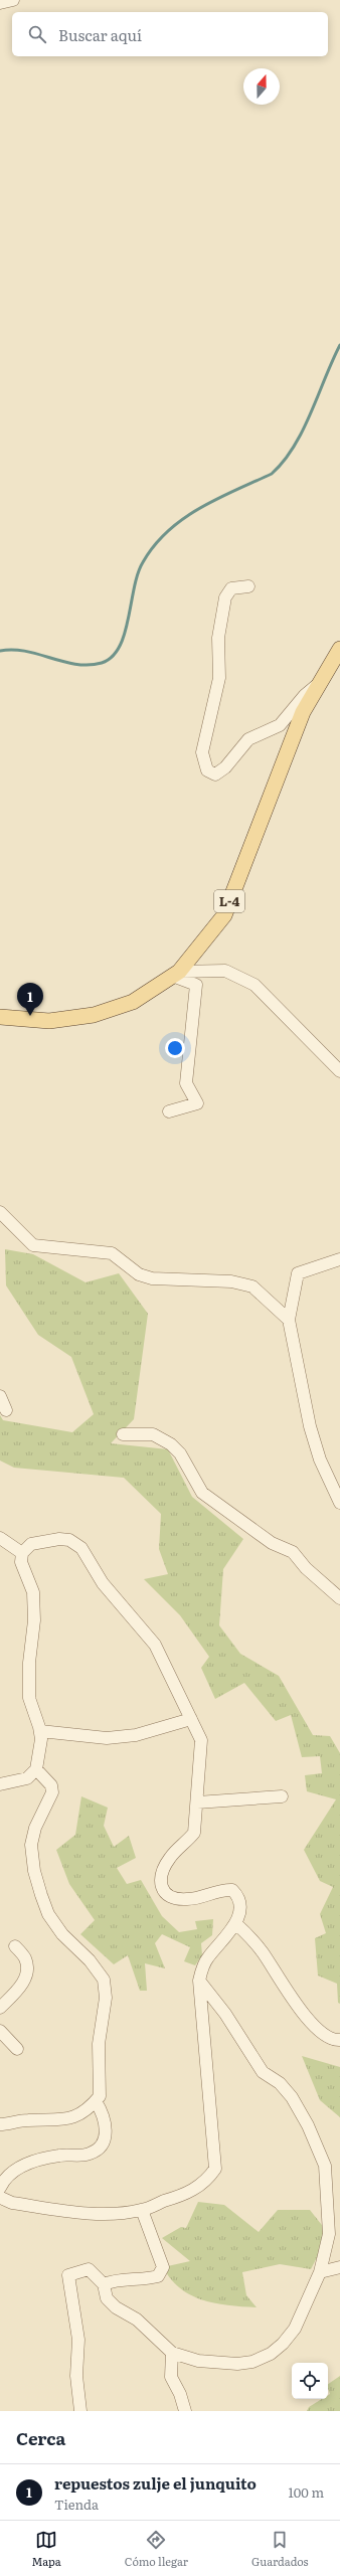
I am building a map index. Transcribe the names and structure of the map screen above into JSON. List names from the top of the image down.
{
  "streets": {
    "main road": ["L-4"]
  },
  "north": "top",
  "page": {
    "search": "Buscar aquí",
    "pins": "1",
    "heading": "Cerca",
    "list": [
      {
        "mark": "1",
        "name": "repuestos zulje el junquito",
        "note": "Tienda",
        "value": "100 m"
      }
    ],
    "nav": ["Mapa", "Cómo llegar", "Guardados"]
  }
}
